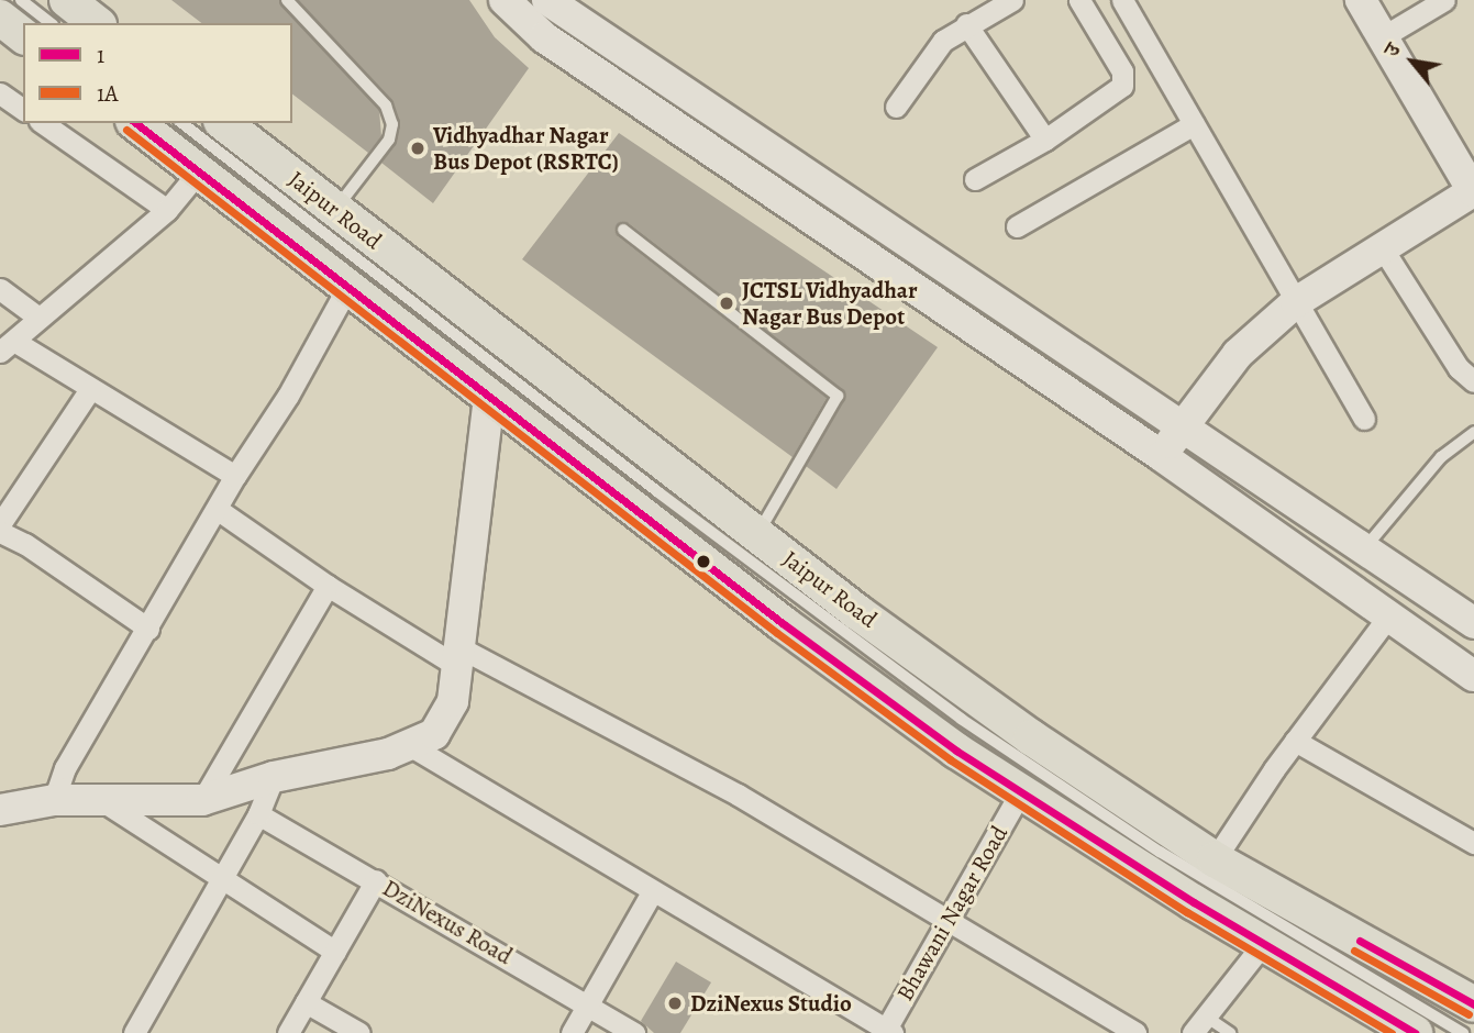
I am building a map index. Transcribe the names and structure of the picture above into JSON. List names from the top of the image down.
{
  "streets": {
    "main road": ["Jaipur Road"],
    "street": ["Bhawani Nagar Road", "DziNexus Road"]
  },
  "places": ["Vidhyadhar Nagar Bus Depot (RSRTC)", "JCTSL Vidhyadhar Nagar Bus Depot", "DziNexus Studio"],
  "lines": ["transit line 1", "transit line 1A"],
  "legend": ["1", "1A"],
  "north": "top left"
}
